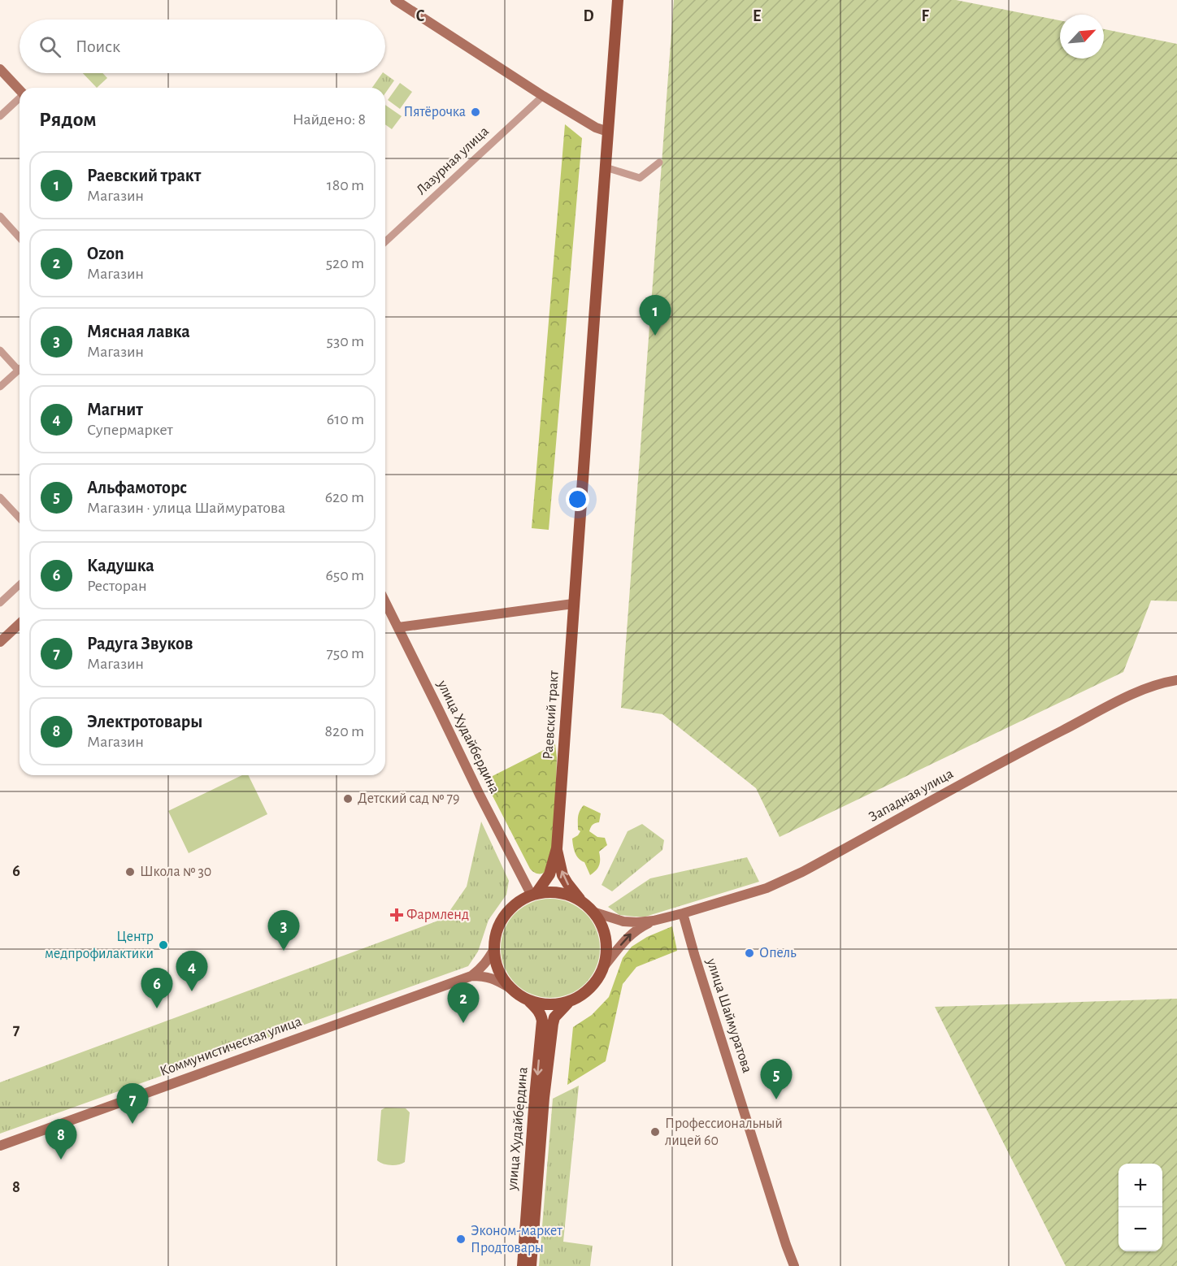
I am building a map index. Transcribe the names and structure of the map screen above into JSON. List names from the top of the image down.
{
  "streets": {
    "main road": [
      "Раевский тракт",
      "улица Худайбердина",
      "Западная улица",
      "улица Шаймуратова",
      "Коммунистическая улица"
    ],
    "street": ["Лазурная улица"]
  },
  "crossings": [
    ["Раевский тракт", "улица Худайбердина"],
    ["Раевский тракт", "Западная улица"],
    ["Раевский тракт", "Коммунистическая улица"],
    ["улица Худайбердина", "Западная улица"],
    ["улица Худайбердина", "Коммунистическая улица"],
    ["Западная улица", "улица Шаймуратова"],
    ["Западная улица", "Коммунистическая улица"]
  ],
  "places": {
    "other": [
      "Пятёрочка",
      "Детский сад № 79",
      "Школа № 30",
      "Центр медпрофилактики",
      "Опель",
      "Профессиональный лицей 60",
      "Эконом-маркет Продтовары"
    ],
    "health": ["Фармленд"]
  },
  "north": "top right",
  "page": {
    "search": "Поиск",
    "heading": ["Рядом", "Найдено: 8"],
    "list": [
      {
        "mark": "1",
        "name": "Раевский тракт",
        "note": "Магазин",
        "value": "180 m"
      },
      {
        "mark": "2",
        "name": "Ozon",
        "note": "Магазин",
        "value": "520 m"
      },
      {
        "mark": "3",
        "name": "Мясная лавка",
        "note": "Магазин",
        "value": "530 m"
      },
      {
        "mark": "4",
        "name": "Магнит",
        "note": "Супермаркет",
        "value": "610 m"
      },
      {
        "mark": "5",
        "name": "Альфамоторс",
        "note": "Магазин · улица Шаймуратова",
        "value": "620 m"
      },
      {
        "mark": "6",
        "name": "Кадушка",
        "note": "Ресторан",
        "value": "650 m"
      },
      {
        "mark": "7",
        "name": "Радуга Звуков",
        "note": "Магазин",
        "value": "750 m"
      },
      {
        "mark": "8",
        "name": "Электротовары",
        "note": "Магазин",
        "value": "820 m"
      }
    ],
    "pins": [
      "1",
      "3",
      "4",
      "6",
      "2",
      "5",
      "7",
      "8"
    ],
    "map_buttons": ["+", "−"]
  },
  "grid": {
    "columns": [
      "C",
      "D",
      "E",
      "F"
    ],
    "rows": ["6", "7", "8"]
  }
}
